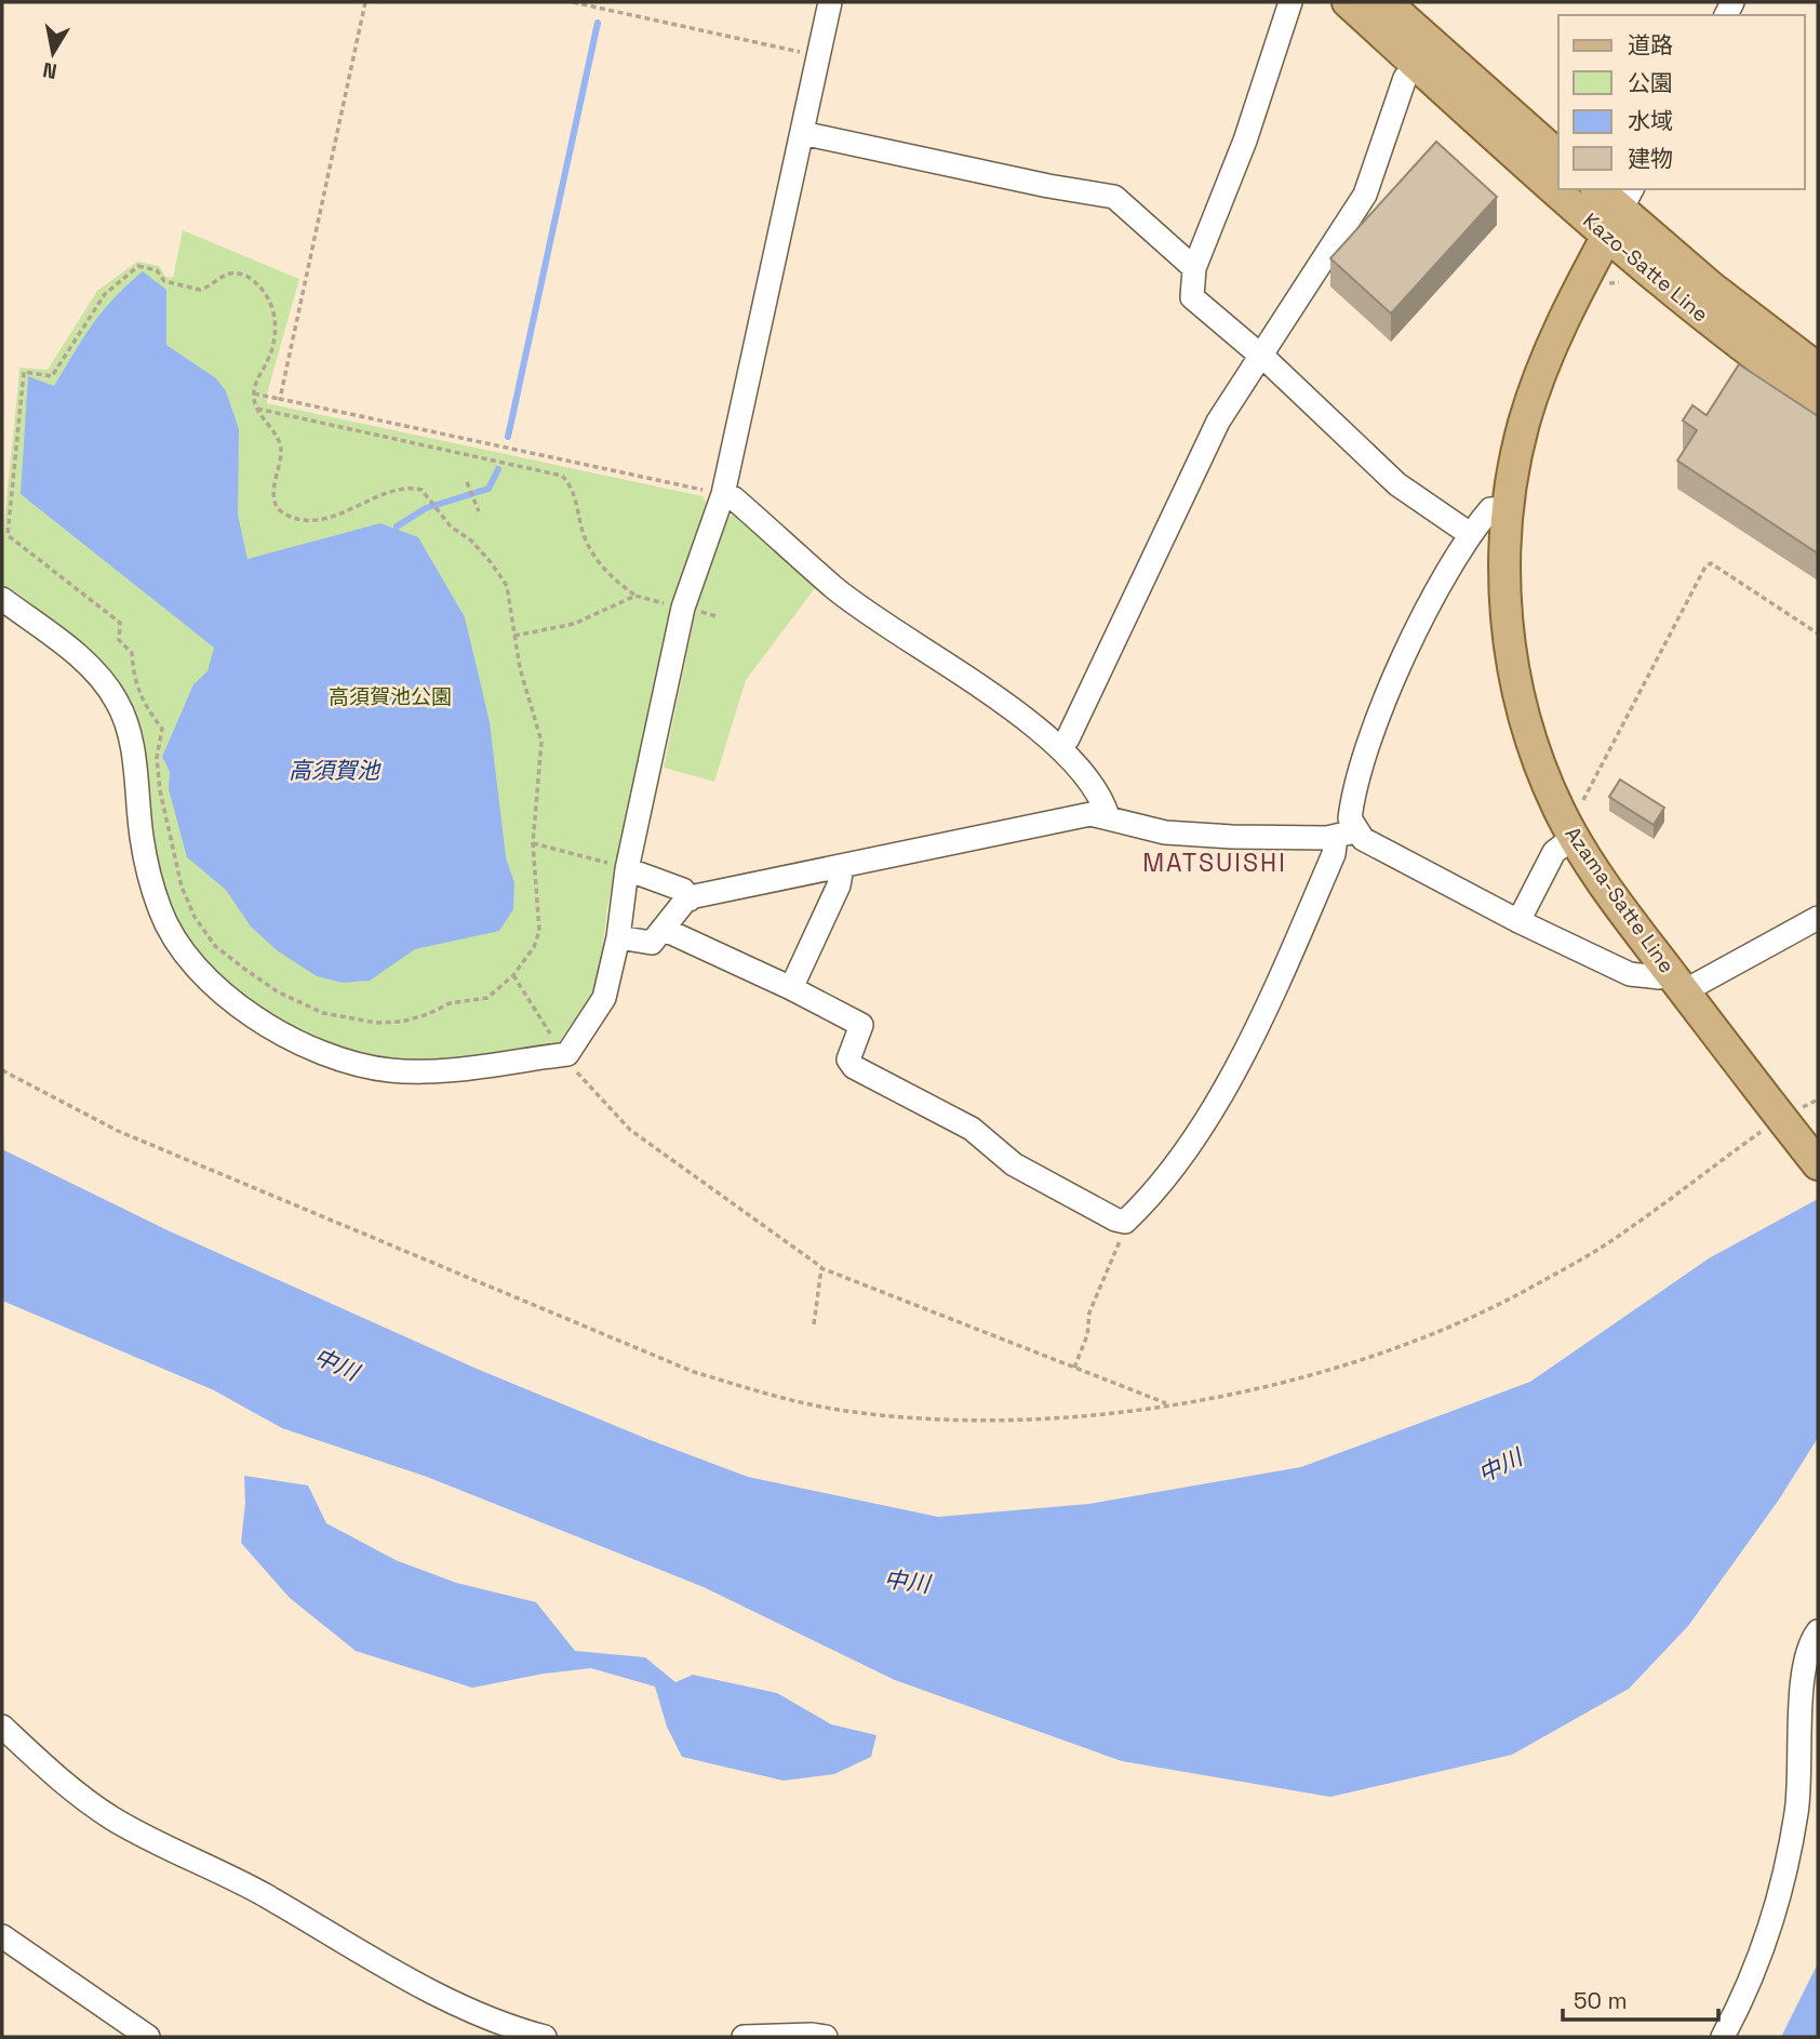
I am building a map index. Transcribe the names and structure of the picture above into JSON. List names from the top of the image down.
{
  "streets": {
    "main road": ["Kazo-Satte Line", "Azama-Satte Line"]
  },
  "crossings": [
    ["Kazo-Satte Line", "Azama-Satte Line"]
  ],
  "districts": ["MATSUISHI"],
  "water": ["高須賀池", "中川"],
  "parks": ["高須賀池公園"],
  "legend": [
    "道路",
    "公園",
    "水域",
    "建物"
  ],
  "scale_bar": "50 m",
  "north": "bottom"
}
